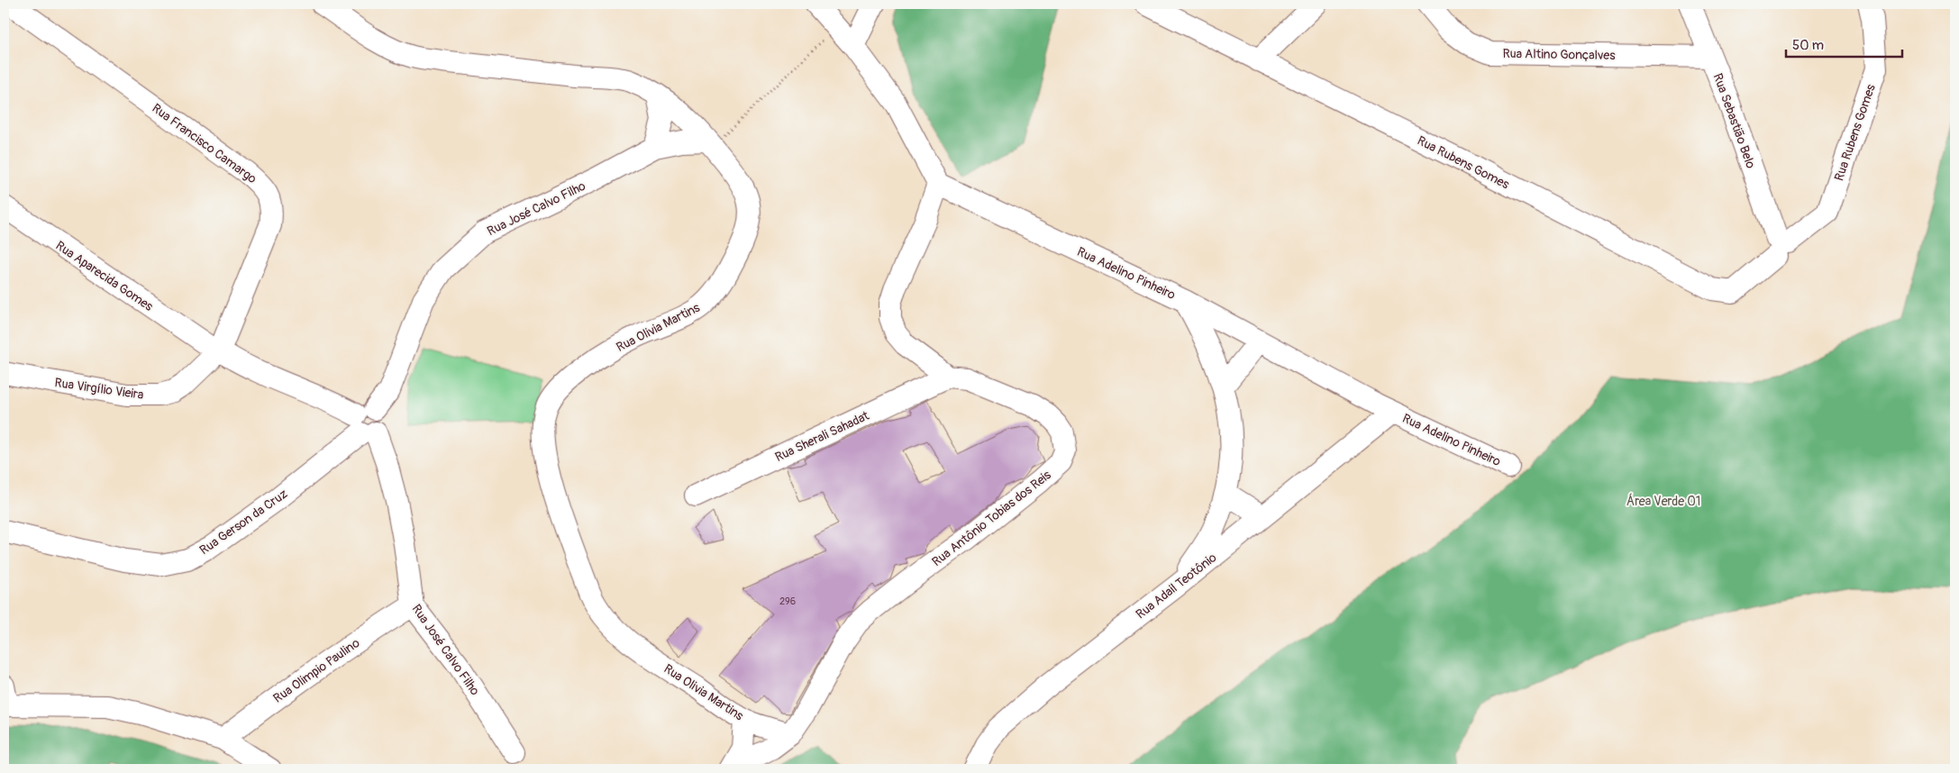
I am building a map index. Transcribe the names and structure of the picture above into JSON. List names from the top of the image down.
{
  "streets": {
    "street": [
      "Rua Altino Gonçalves",
      "Rua Sebastião Belo",
      "Rua Rubens Gomes",
      "Rua Francisco Camargo",
      "Rua José Calvo Filho",
      "Rua Adelino Pinheiro",
      "Rua Aparecida Gomes",
      "Rua Olivia Martins",
      "Rua Virgílio Vieira",
      "Rua Sherali Sahadat",
      "Rua Antônio Tobias dos Reis",
      "Rua Gerson da Cruz",
      "Rua Adail Teotônio",
      "Rua Olimpio Paulino"
    ]
  },
  "crossings": [
    ["Rua Altino Gonçalves", "Rua Sebastião Belo"],
    ["Rua Sebastião Belo", "Rua Rubens Gomes"],
    ["Rua Francisco Camargo", "Rua Aparecida Gomes"],
    ["Rua Francisco Camargo", "Rua Virgílio Vieira"],
    ["Rua José Calvo Filho", "Rua Aparecida Gomes"],
    ["Rua José Calvo Filho", "Rua Olivia Martins"],
    ["Rua José Calvo Filho", "Rua Gerson da Cruz"],
    ["Rua José Calvo Filho", "Rua Olimpio Paulino"],
    ["Rua Adelino Pinheiro", "Rua Antônio Tobias dos Reis"],
    ["Rua Adelino Pinheiro", "Rua Adail Teotônio"],
    ["Rua Aparecida Gomes", "Rua Virgílio Vieira"],
    ["Rua Aparecida Gomes", "Rua Gerson da Cruz"],
    ["Rua Olivia Martins", "Rua Antônio Tobias dos Reis"],
    ["Rua Sherali Sahadat", "Rua Antônio Tobias dos Reis"]
  ],
  "parks": ["Área Verde 01"],
  "house_numbers": ["296"],
  "scale_bar": "50 m"
}
